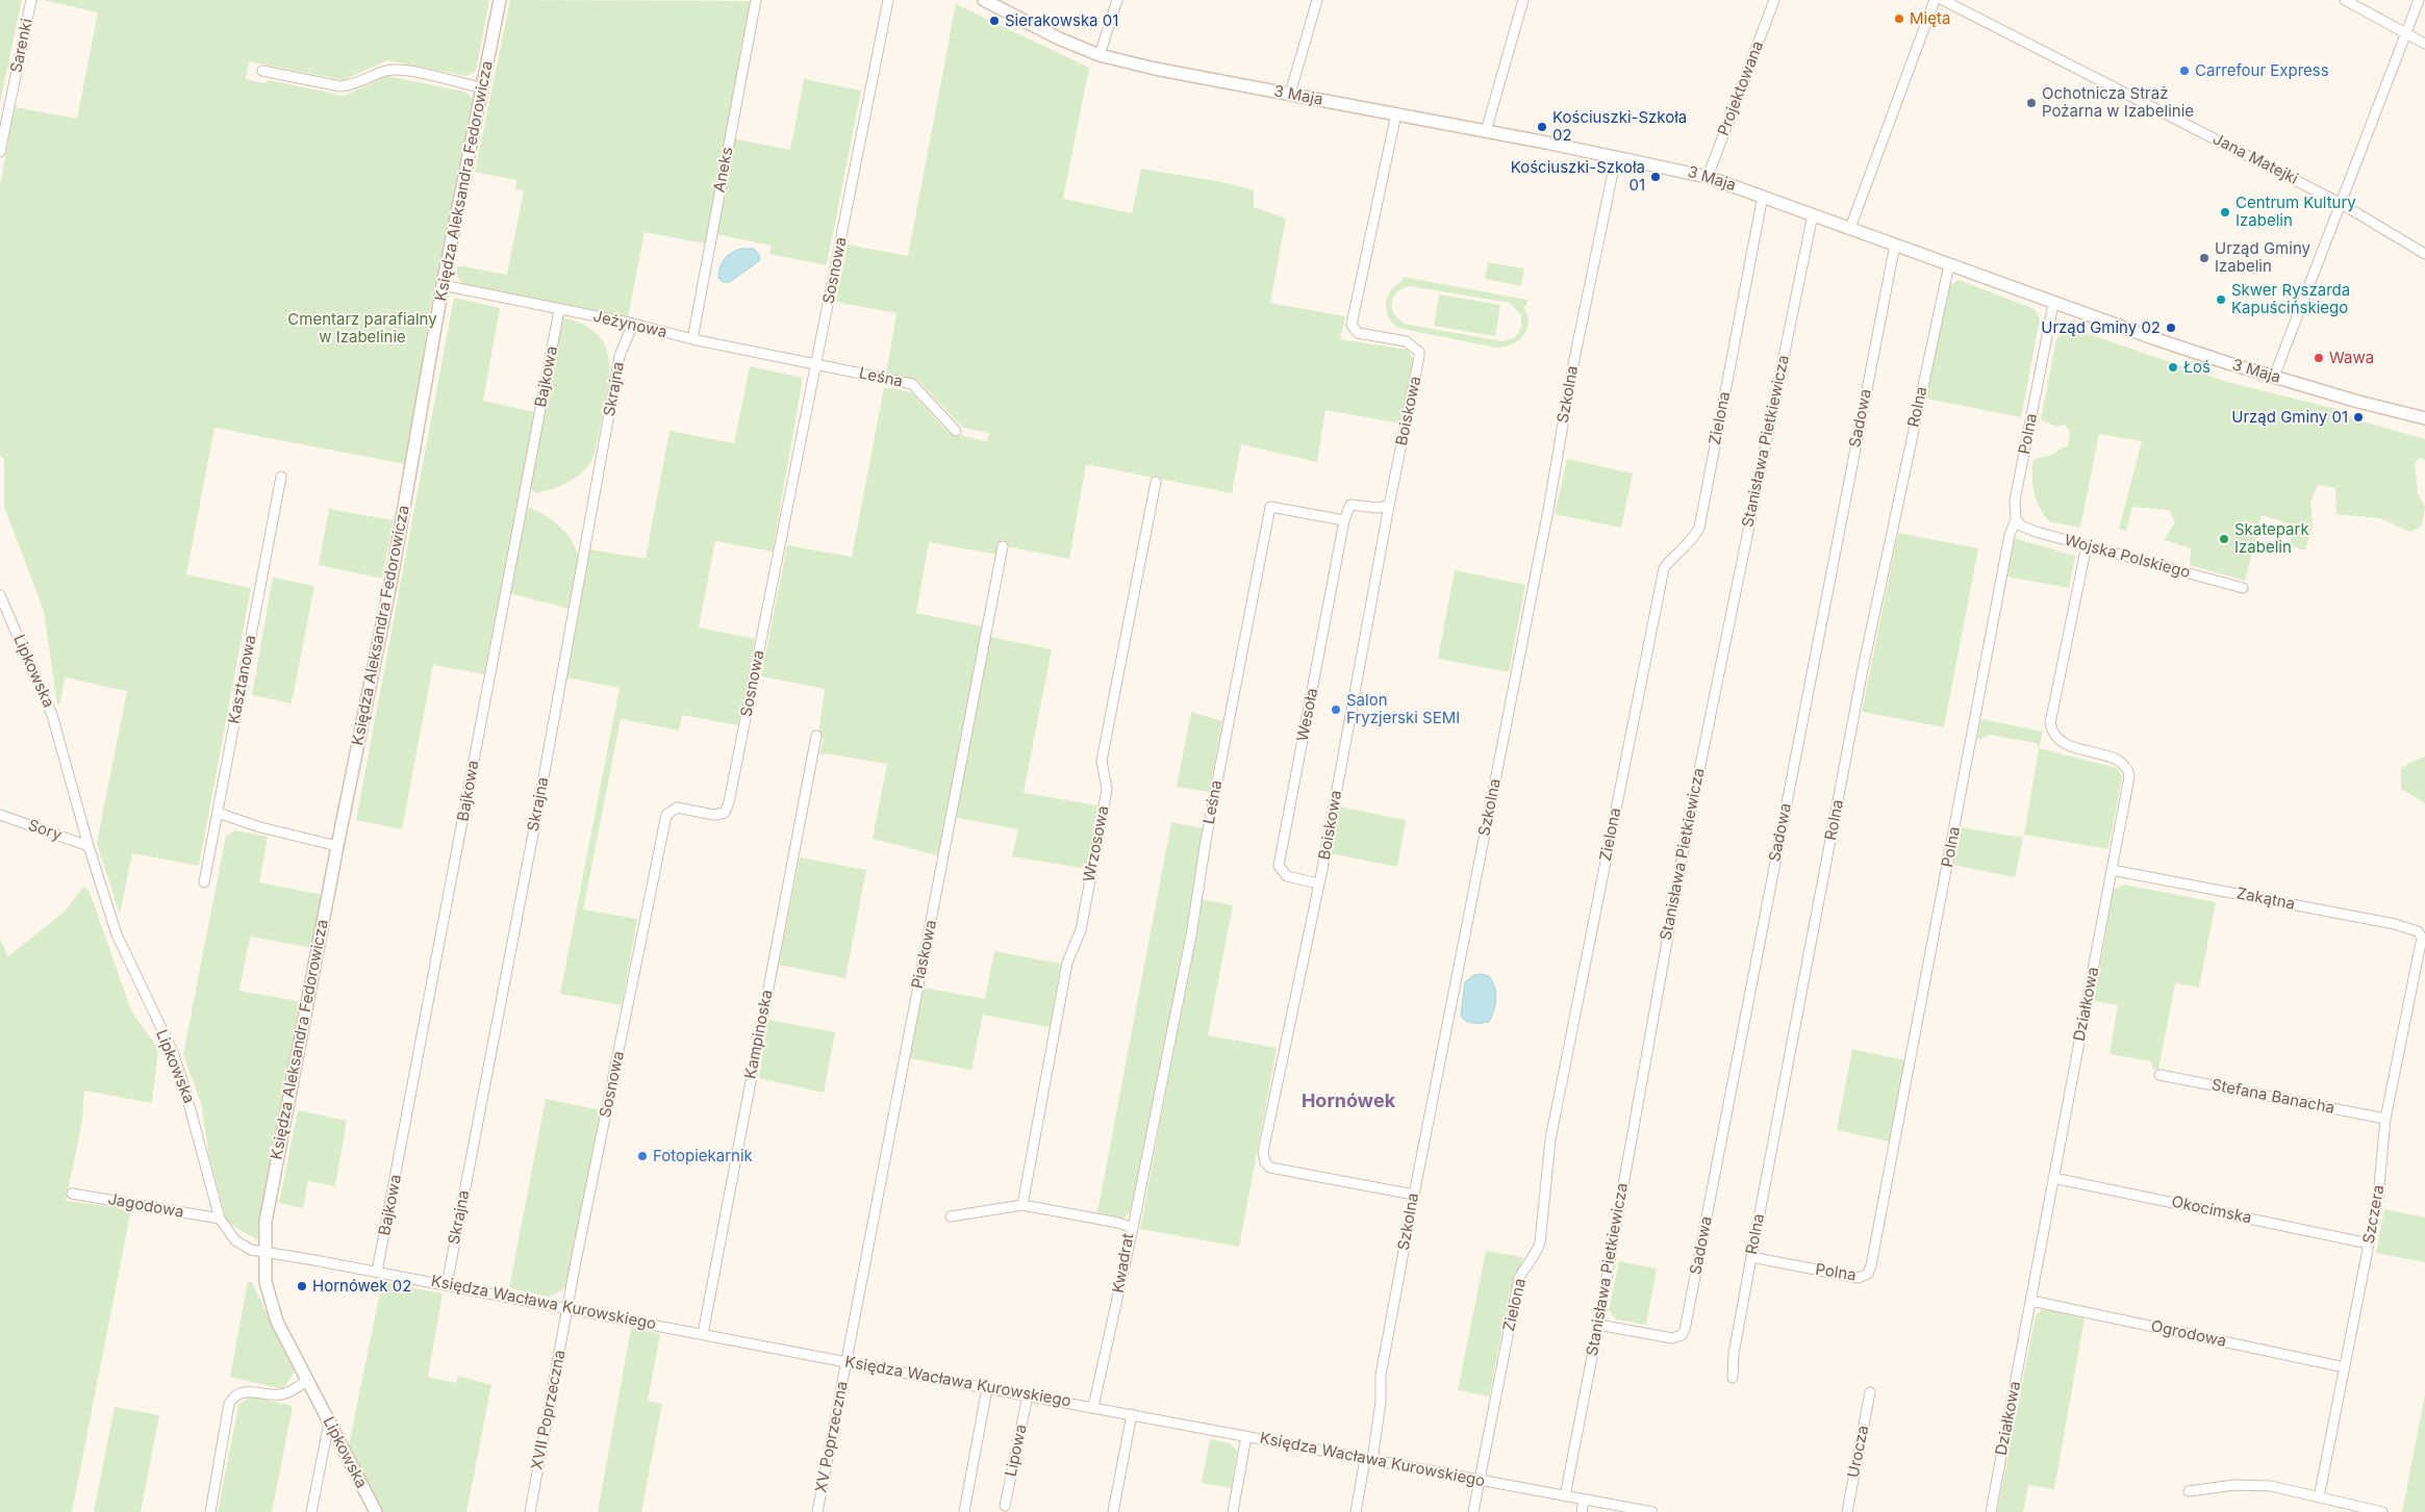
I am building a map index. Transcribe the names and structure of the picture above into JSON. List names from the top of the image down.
{
  "streets": {
    "street": [
      "Sarenki",
      "Projektowana",
      "3 Maja",
      "Jana Matejki",
      "Aneks",
      "Księdza Aleksandra Fedorowicza",
      "Sosnowa",
      "Jeżynowa",
      "Bajkowa",
      "Leśna",
      "Skrajna",
      "Szkolna",
      "Rolna",
      "Boiskowa",
      "Zielona",
      "Sadowa",
      "Polna",
      "Stanisława Pietkiewicza",
      "Wojska Polskiego",
      "Lipkowska",
      "Kasztanowa",
      "Wesoła",
      "Sory",
      "Wrzosowa",
      "Zakątna",
      "Piaskowa",
      "Działkowa",
      "Kampinoska",
      "Stefana Banacha",
      "Jagodowa",
      "Okocimska",
      "Szczera",
      "Kwadrat",
      "Księdza Wacława Kurowskiego",
      "Ogrodowa",
      "XVII Poprzeczna",
      "XV Poprzeczna",
      "Lipowa",
      "Urocza"
    ]
  },
  "crossings": [
    ["Projektowana", "3 Maja"],
    ["3 Maja", "Szkolna"],
    ["3 Maja", "Rolna"],
    ["3 Maja", "Boiskowa"],
    ["3 Maja", "Zielona"],
    ["3 Maja", "Sadowa"],
    ["3 Maja", "Polna"],
    ["3 Maja", "Stanisława Pietkiewicza"],
    ["Aneks", "Jeżynowa"],
    ["Księdza Aleksandra Fedorowicza", "Jeżynowa"],
    ["Księdza Aleksandra Fedorowicza", "Lipkowska"],
    ["Księdza Aleksandra Fedorowicza", "Księdza Wacława Kurowskiego"],
    ["Sosnowa", "Jeżynowa"],
    ["Sosnowa", "Leśna"],
    ["Sosnowa", "Księdza Wacława Kurowskiego"],
    ["Sosnowa", "XVII Poprzeczna"],
    ["Jeżynowa", "Bajkowa"],
    ["Jeżynowa", "Leśna"],
    ["Jeżynowa", "Skrajna"],
    ["Bajkowa", "Księdza Wacława Kurowskiego"],
    ["Leśna", "Wesoła"],
    ["Leśna", "Kwadrat"],
    ["Skrajna", "Księdza Wacława Kurowskiego"],
    ["Szkolna", "Boiskowa"],
    ["Szkolna", "Księdza Wacława Kurowskiego"],
    ["Rolna", "Polna"],
    ["Boiskowa", "Wesoła"],
    ["Zielona", "Księdza Wacława Kurowskiego"],
    ["Sadowa", "Stanisława Pietkiewicza"],
    ["Polna", "Wojska Polskiego"],
    ["Stanisława Pietkiewicza", "Księdza Wacława Kurowskiego"],
    ["Wojska Polskiego", "Działkowa"],
    ["Lipkowska", "Sory"],
    ["Lipkowska", "Jagodowa"],
    ["Lipkowska", "Księdza Wacława Kurowskiego"],
    ["Wrzosowa", "Kwadrat"],
    ["Zakątna", "Działkowa"],
    ["Zakątna", "Szczera"],
    ["Piaskowa", "Księdza Wacława Kurowskiego"],
    ["Piaskowa", "XV Poprzeczna"],
    ["Działkowa", "Okocimska"],
    ["Działkowa", "Ogrodowa"],
    ["Kampinoska", "Księdza Wacława Kurowskiego"],
    ["Stefana Banacha", "Szczera"],
    ["Okocimska", "Szczera"],
    ["Szczera", "Ogrodowa"],
    ["Kwadrat", "Księdza Wacława Kurowskiego"],
    ["Księdza Wacława Kurowskiego", "XVII Poprzeczna"],
    ["Księdza Wacława Kurowskiego", "XV Poprzeczna"],
    ["Księdza Wacława Kurowskiego", "Lipowa"]
  ],
  "districts": ["Hornówek"],
  "parks": ["Cmentarz parafialny w Izabelinie"],
  "places": [
    "Mięta",
    "Sierakowska 01",
    "Carrefour Express",
    "Ochotnicza Straż Pożarna w Izabelinie",
    "Kościuszki-Szkoła 02",
    "Kościuszki-Szkoła 01",
    "Centrum Kultury Izabelin",
    "Urząd Gminy Izabelin",
    "Skwer Ryszarda Kapuścińskiego",
    "Urząd Gminy 02",
    "Wawa",
    "Łoś",
    "Urząd Gminy 01",
    "Skatepark Izabelin",
    "Salon Fryzjerski SEMI",
    "Fotopiekarnik",
    "Hornówek 02"
  ]
}
